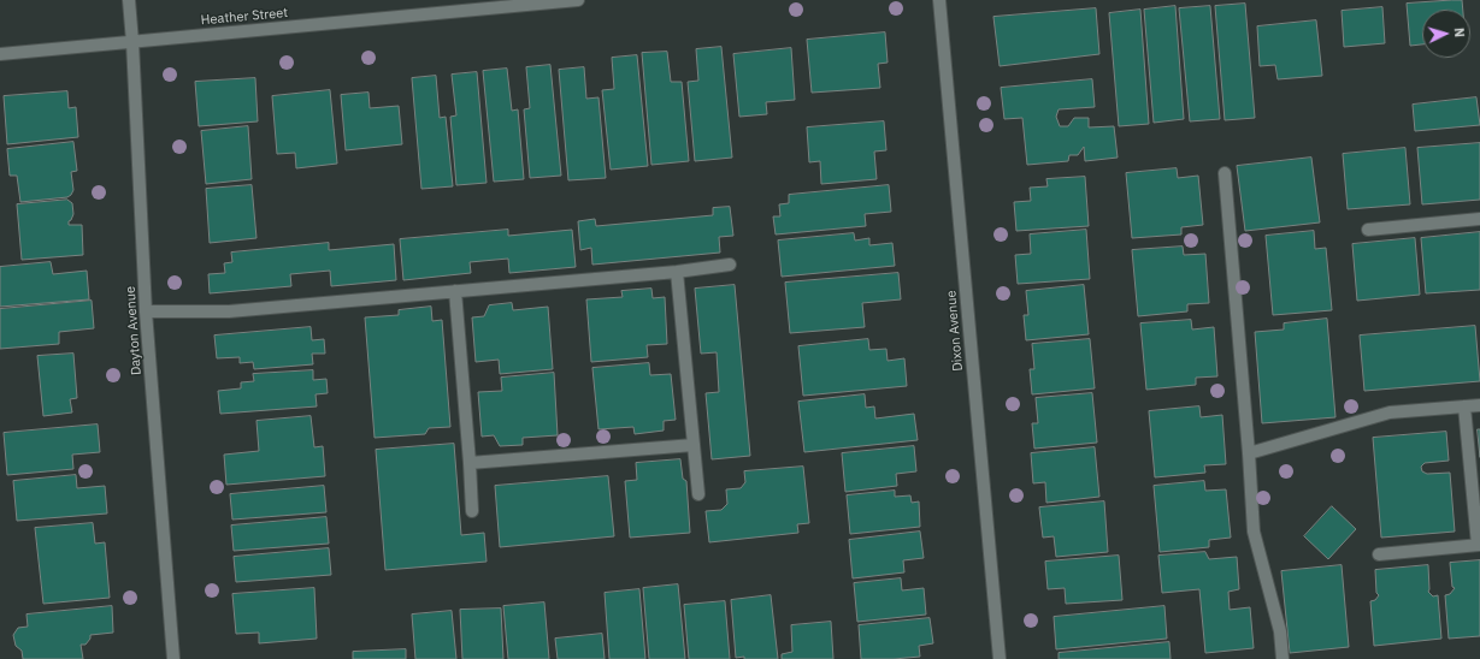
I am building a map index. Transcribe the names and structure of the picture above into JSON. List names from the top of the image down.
{
  "streets": {
    "street": ["Heather Street", "Dayton Avenue", "Dixon Avenue"]
  },
  "crossings": [
    ["Heather Street", "Dayton Avenue"]
  ],
  "north": "right"
}
